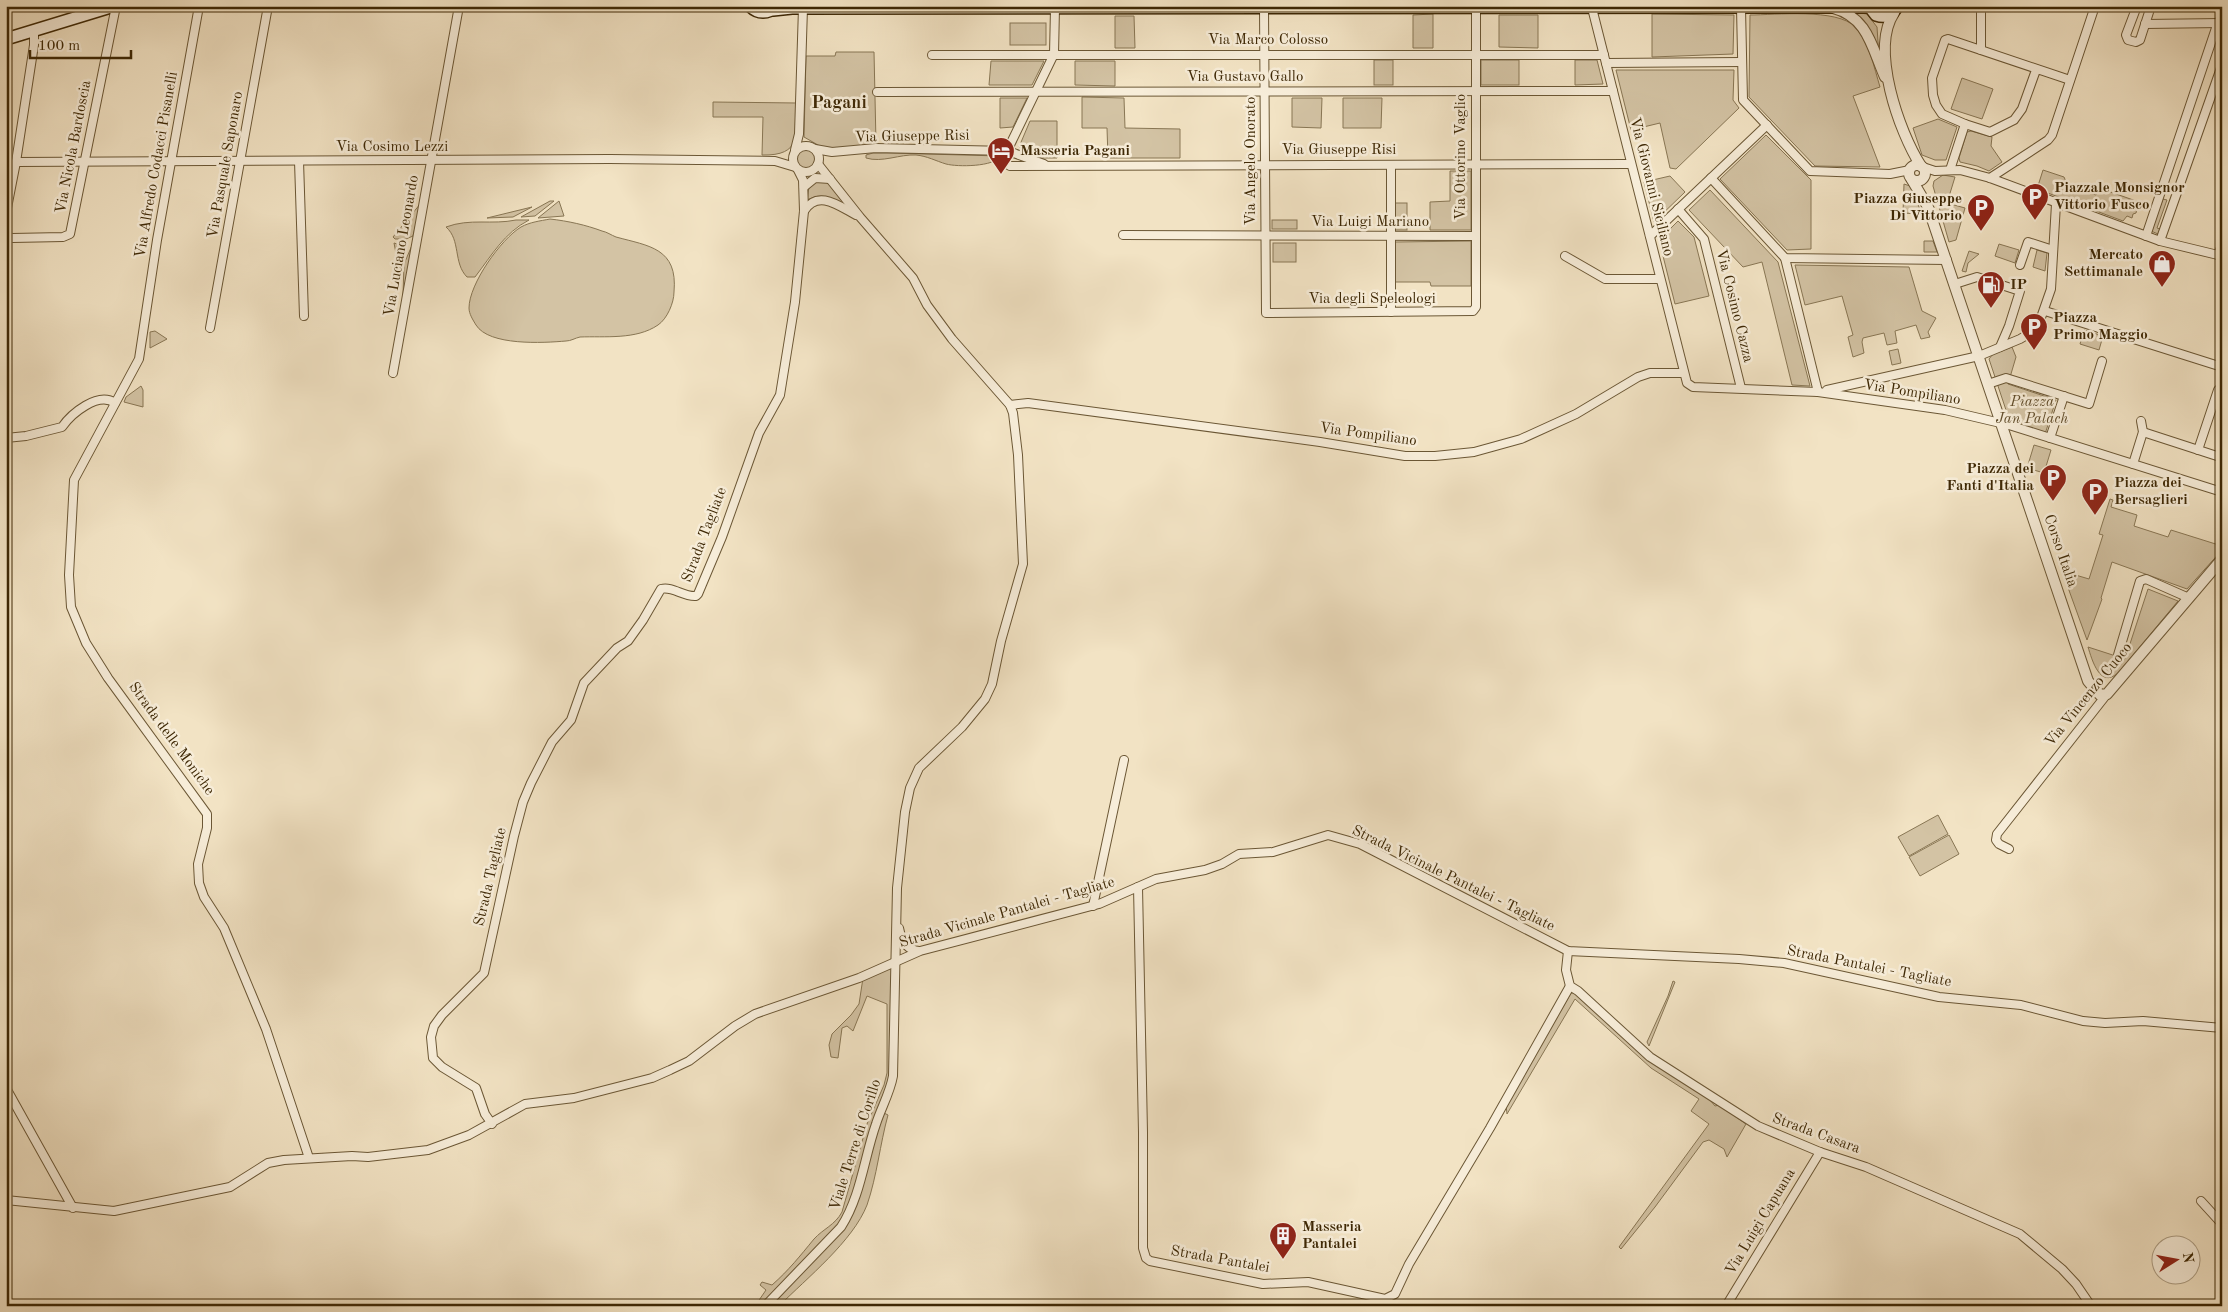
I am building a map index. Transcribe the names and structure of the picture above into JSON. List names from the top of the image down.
{
  "streets": {
    "street": [
      "Via Marco Colosso",
      "Via Gustavo Gallo",
      "Via Giuseppe Risi",
      "Via Nicola Bardoscia",
      "Via Cosimo Lezzi",
      "Via Ottorino Vaglio",
      "Via Angelo Onorato",
      "Via Alfredo Codacci Pisanelli",
      "Via Pasquale Saponaro",
      "Via Giovanni Siciliano",
      "Via Luigi Mariano",
      "Via Luciano Leonardo",
      "Via degli Speleologi",
      "Via Cosimo Cazza",
      "Via Pompiliano",
      "Strada Tagliate",
      "Corso Italia",
      "Via Vincenzo Cuoco",
      "Strada delle Moniche",
      "Strada Vicinale Pantalei - Tagliate",
      "Strada Pantalei - Tagliate",
      "Strada Casara",
      "Viale Terre di Corillo",
      "Via Luigi Capuana",
      "Strada Pantalei"
    ]
  },
  "crossings": [
    ["Via Marco Colosso", "Via Ottorino Vaglio"],
    ["Via Marco Colosso", "Via Angelo Onorato"],
    ["Via Marco Colosso", "Via Giovanni Siciliano"],
    ["Via Gustavo Gallo", "Via Ottorino Vaglio"],
    ["Via Gustavo Gallo", "Via Angelo Onorato"],
    ["Via Gustavo Gallo", "Via Giovanni Siciliano"],
    ["Via Giuseppe Risi", "Via Cosimo Lezzi"],
    ["Via Giuseppe Risi", "Via Ottorino Vaglio"],
    ["Via Giuseppe Risi", "Via Angelo Onorato"],
    ["Via Giuseppe Risi", "Via Giovanni Siciliano"],
    ["Via Giuseppe Risi", "Strada Tagliate"],
    ["Via Nicola Bardoscia", "Via Cosimo Lezzi"],
    ["Via Cosimo Lezzi", "Via Alfredo Codacci Pisanelli"],
    ["Via Cosimo Lezzi", "Via Pasquale Saponaro"],
    ["Via Cosimo Lezzi", "Via Luciano Leonardo"],
    ["Via Cosimo Lezzi", "Strada Tagliate"],
    ["Via Ottorino Vaglio", "Via Luigi Mariano"],
    ["Via Ottorino Vaglio", "Via degli Speleologi"],
    ["Via Angelo Onorato", "Via Luigi Mariano"],
    ["Via Angelo Onorato", "Via degli Speleologi"],
    ["Via Alfredo Codacci Pisanelli", "Strada delle Moniche"],
    ["Via Giovanni Siciliano", "Via Pompiliano"],
    ["Via Cosimo Cazza", "Via Pompiliano"],
    ["Via Pompiliano", "Corso Italia"],
    ["Strada Tagliate", "Strada Vicinale Pantalei - Tagliate"],
    ["Corso Italia", "Via Vincenzo Cuoco"],
    ["Strada delle Moniche", "Strada Vicinale Pantalei - Tagliate"],
    ["Strada Vicinale Pantalei - Tagliate", "Strada Pantalei - Tagliate"],
    ["Strada Vicinale Pantalei - Tagliate", "Viale Terre di Corillo"],
    ["Strada Vicinale Pantalei - Tagliate", "Strada Pantalei"],
    ["Strada Casara", "Via Luigi Capuana"],
    ["Strada Casara", "Strada Pantalei"]
  ],
  "districts": ["Pagani"],
  "parks": ["Piazza Jan Palach"],
  "places": {
    "hotel": ["Masseria Pagani"],
    "parking": [
      "Piazzale Monsignor Vittorio Fusco",
      "Piazza Giuseppe Di Vittorio",
      "Piazza Primo Maggio",
      "Piazza dei Fanti d'Italia",
      "Piazza dei Bersaglieri"
    ],
    "shop": ["Mercato Settimanale"],
    "fuel station": ["IP"],
    "building": ["Masseria Pantalei"]
  },
  "scale_bar": "100 m",
  "north": "right"
}
